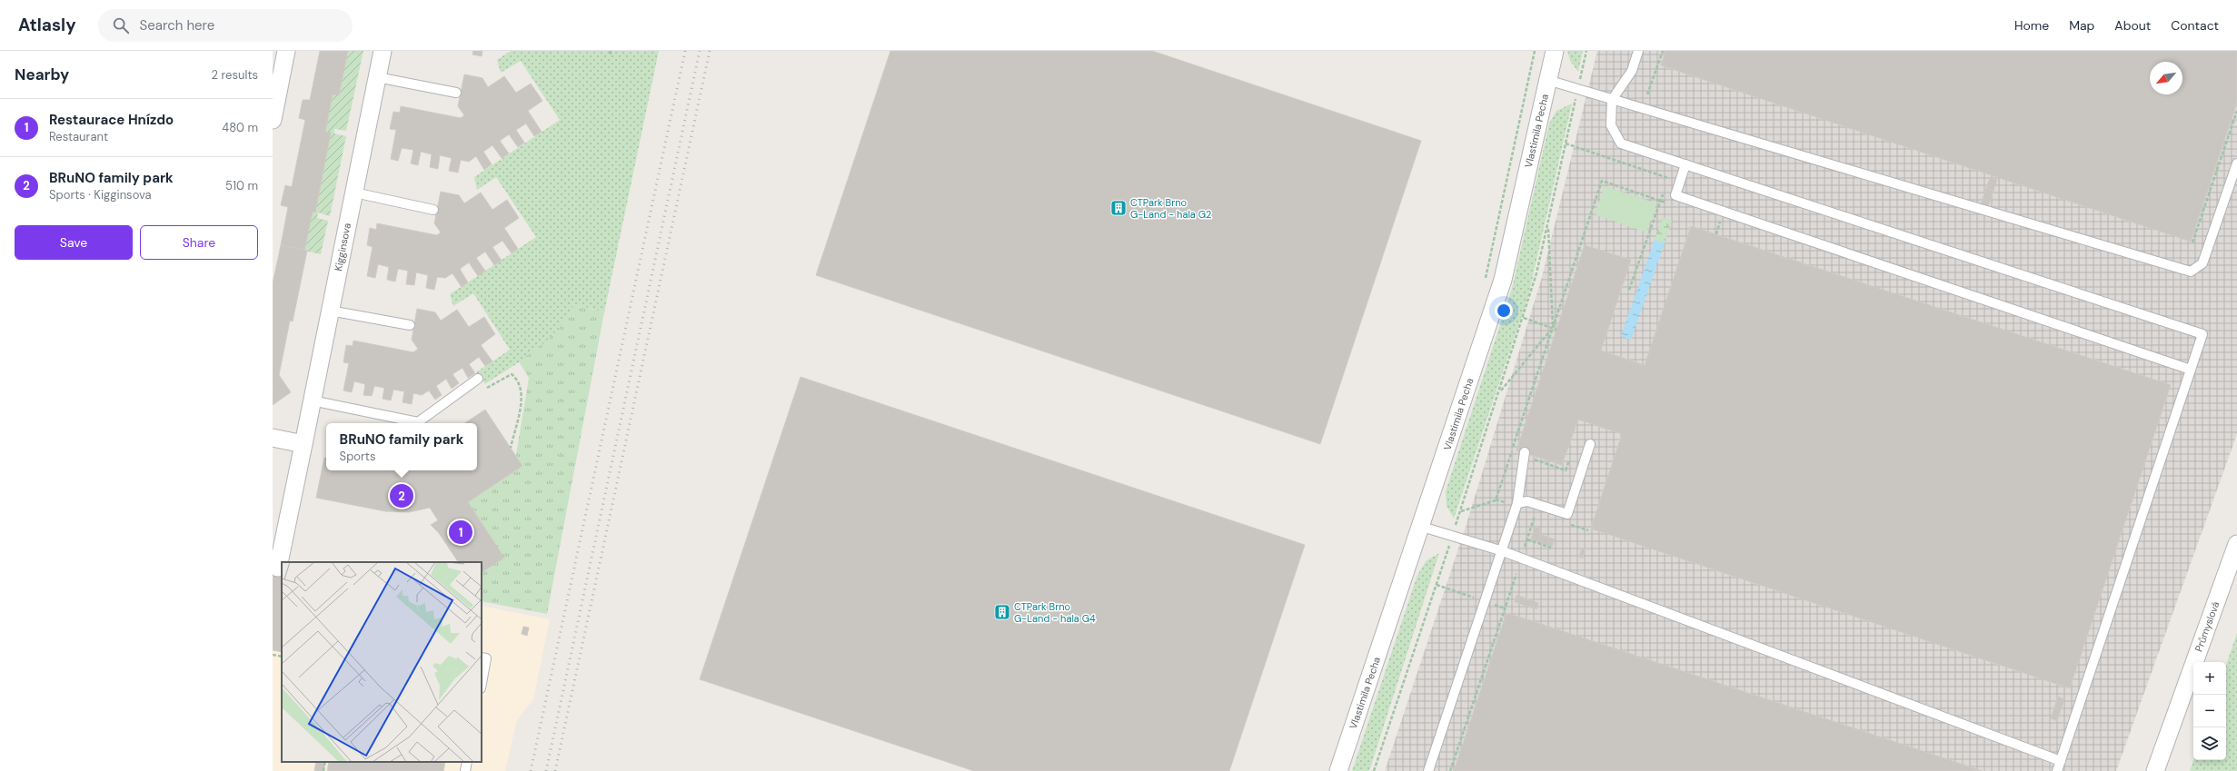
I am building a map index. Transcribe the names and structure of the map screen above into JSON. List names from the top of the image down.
{
  "streets": {
    "street": ["Vlastimila Pecha", "Kigginsova", "Průmyslová"]
  },
  "places": {
    "building": ["CTPark Brno G-Land - hala G2", "CTPark Brno G-Land - hala G4"]
  },
  "north": "bottom left",
  "page": {
    "header": "Atlasly",
    "search": "Search here",
    "nav": [
      "Home",
      "Map",
      "About",
      "Contact"
    ],
    "heading": ["Nearby", "2 results"],
    "list": [
      {
        "mark": "1",
        "name": "Restaurace Hnízdo",
        "note": "Restaurant",
        "value": "480 m"
      },
      {
        "mark": "2",
        "name": "BRuNO family park",
        "note": "Sports · Kigginsova",
        "value": "510 m"
      }
    ],
    "buttons": ["Save", "Share"],
    "popup": ["BRuNO family park", "Sports"],
    "pins": ["2", "1"],
    "map_buttons": ["+", "−"]
  }
}
